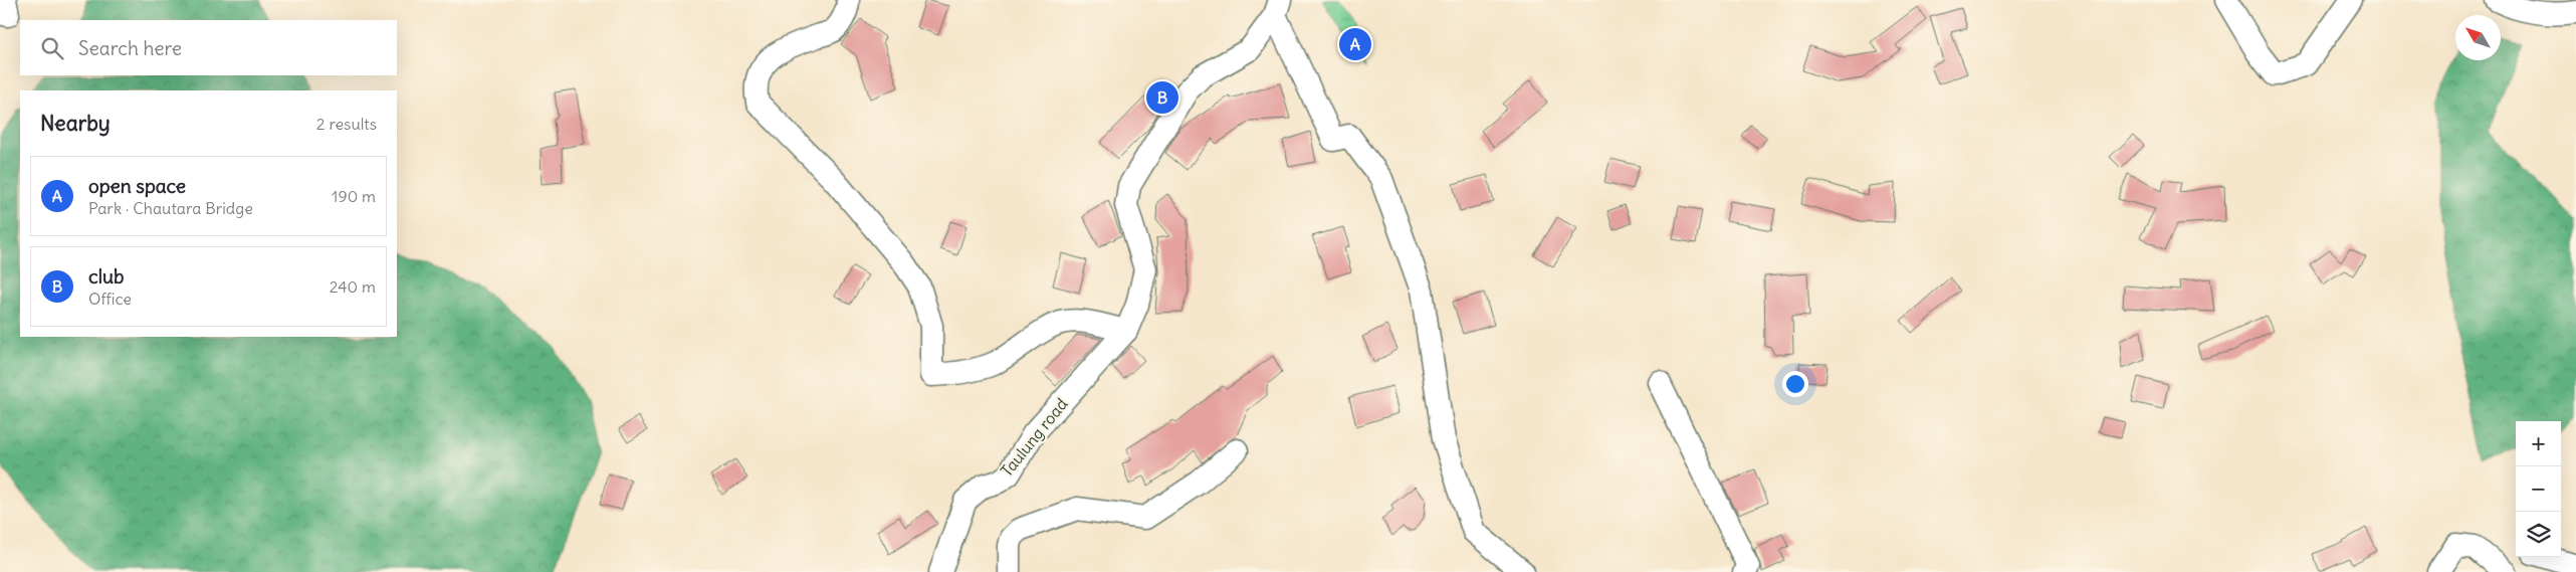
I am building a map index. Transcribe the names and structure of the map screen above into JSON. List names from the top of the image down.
{
  "streets": {
    "street": ["Taulung road"]
  },
  "north": "top left",
  "page": {
    "search": "Search here",
    "pins": ["A", "B"],
    "heading": ["Nearby", "2 results"],
    "list": [
      {
        "mark": "A",
        "name": "open space",
        "note": "Park · Chautara Bridge",
        "value": "190 m"
      },
      {
        "mark": "B",
        "name": "club",
        "note": "Office",
        "value": "240 m"
      }
    ],
    "map_buttons": ["+", "−"]
  }
}
